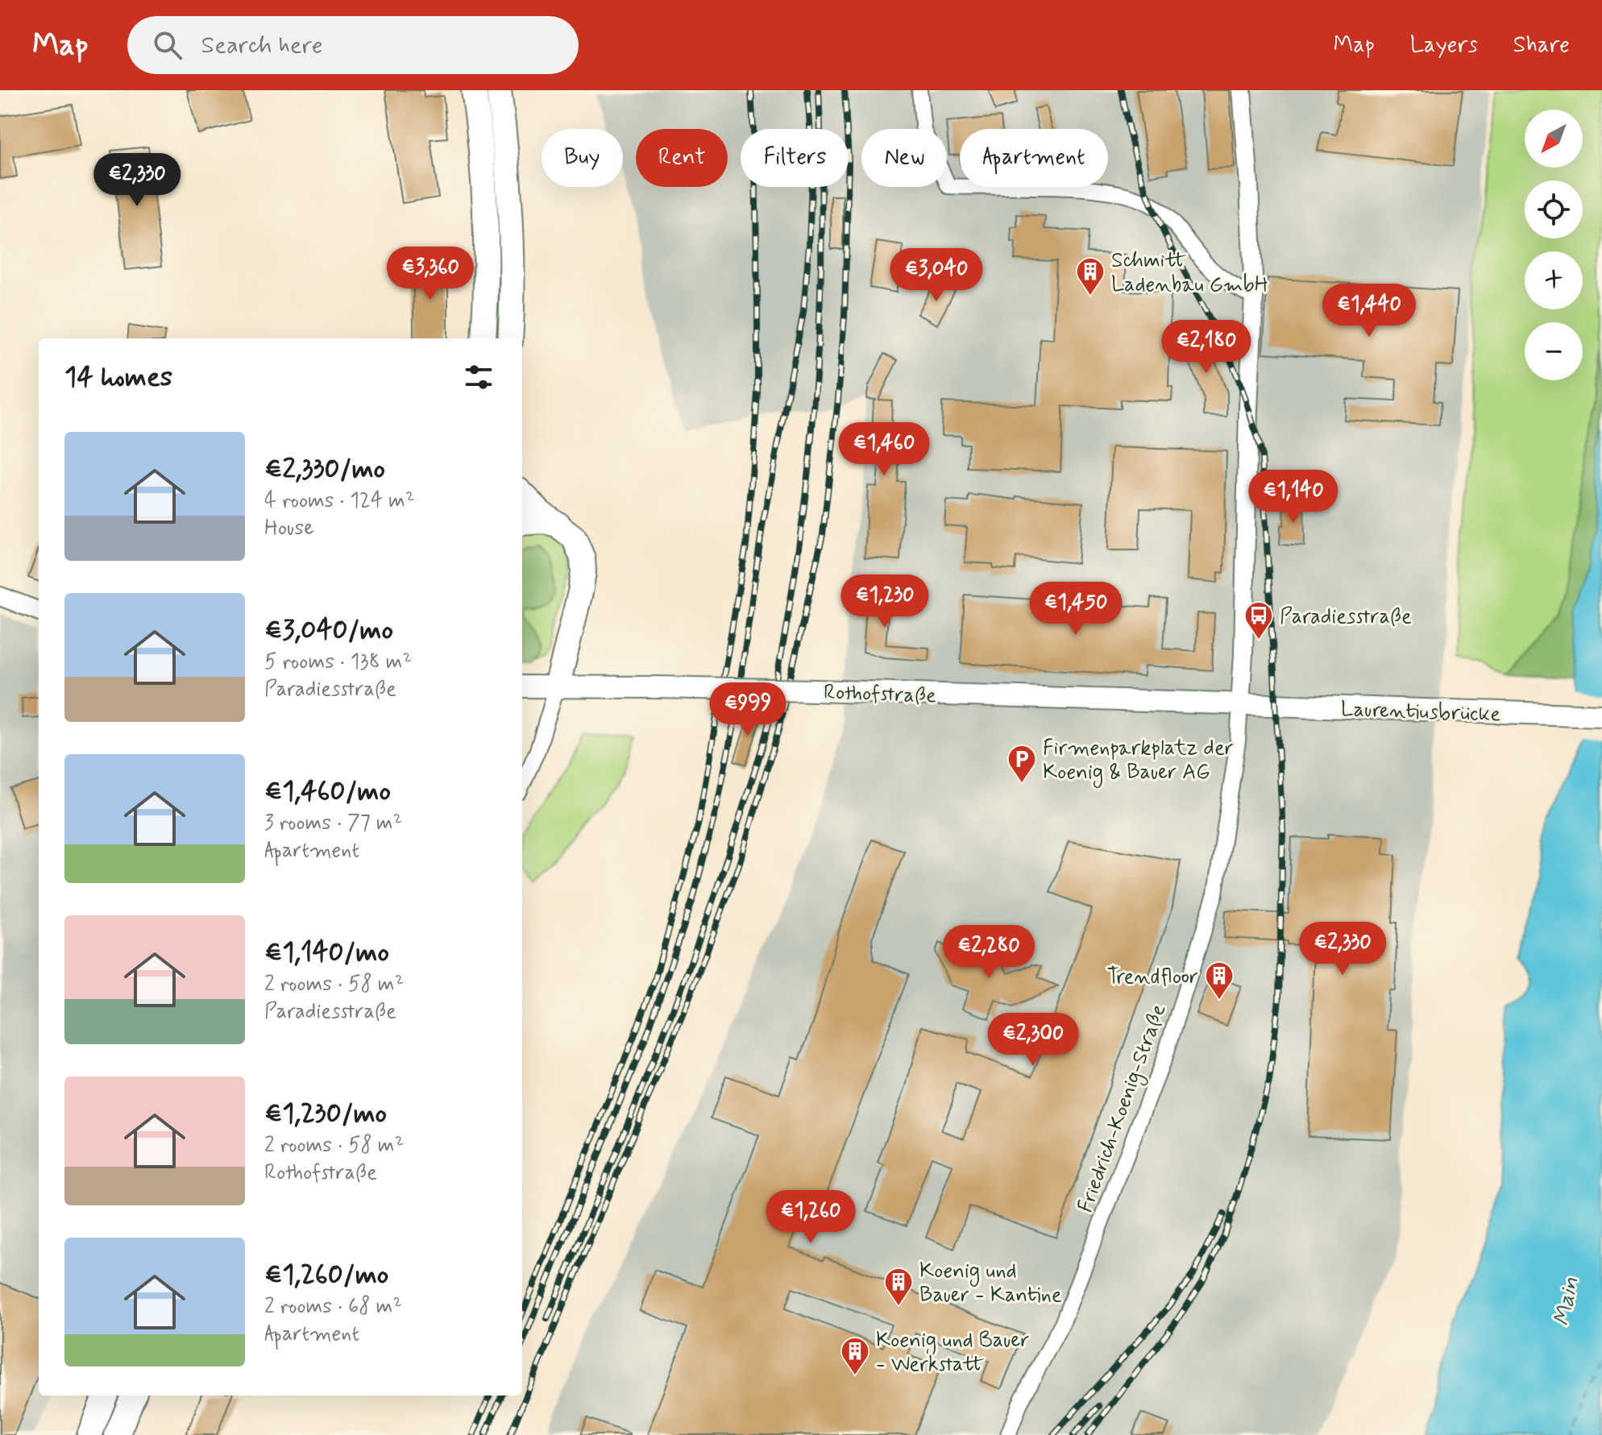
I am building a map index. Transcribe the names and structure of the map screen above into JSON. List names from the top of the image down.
{
  "streets": {
    "main road": ["Rothofstraße", "Laurentiusbrücke"],
    "street": ["Friedrich-Koenig-Straße"]
  },
  "crossings": [
    ["Rothofstraße", "Laurentiusbrücke"],
    ["Rothofstraße", "Friedrich-Koenig-Straße"],
    ["Laurentiusbrücke", "Friedrich-Koenig-Straße"]
  ],
  "water": ["Main"],
  "places": {
    "building": [
      "Schmitt Ladenbau GmbH",
      "Trendfloor",
      "Koenig und Bauer - Kantine",
      "Koenig und Bauer - Werkstatt"
    ],
    "bus stop": ["Paradiesstraße"],
    "parking": ["Firmenparkplatz der Koenig & Bauer AG"]
  },
  "north": "bottom left",
  "page": {
    "header": "Map",
    "search": "Search here",
    "nav": ["Map", "Layers", "Share"],
    "map_buttons": ["+", "−"],
    "chip": [
      "Buy",
      "Rent",
      "Filters",
      "New",
      "Apartment"
    ],
    "price": [
      "€2,330",
      "€3,360",
      "€3,040",
      "€1,440",
      "€2,180",
      "€1,460",
      "€1,140",
      "€1,230",
      "€1,450",
      "€999",
      "€2,330",
      "€2,280",
      "€2,300",
      "€1,260"
    ],
    "heading": "14 homes",
    "list": [
      {
        "name": "€2,330/mo",
        "note": "4 rooms · 124 m² · House"
      },
      {
        "name": "€3,040/mo",
        "note": "5 rooms · 138 m² · Paradiesstraße"
      },
      {
        "name": "€1,460/mo",
        "note": "3 rooms · 77 m² · Apartment"
      },
      {
        "name": "€1,140/mo",
        "note": "2 rooms · 58 m² · Paradiesstraße"
      },
      {
        "name": "€1,230/mo",
        "note": "2 rooms · 58 m² · Rothofstraße"
      },
      {
        "name": "€1,260/mo",
        "note": "2 rooms · 68 m² · Apartment"
      }
    ]
  }
}
